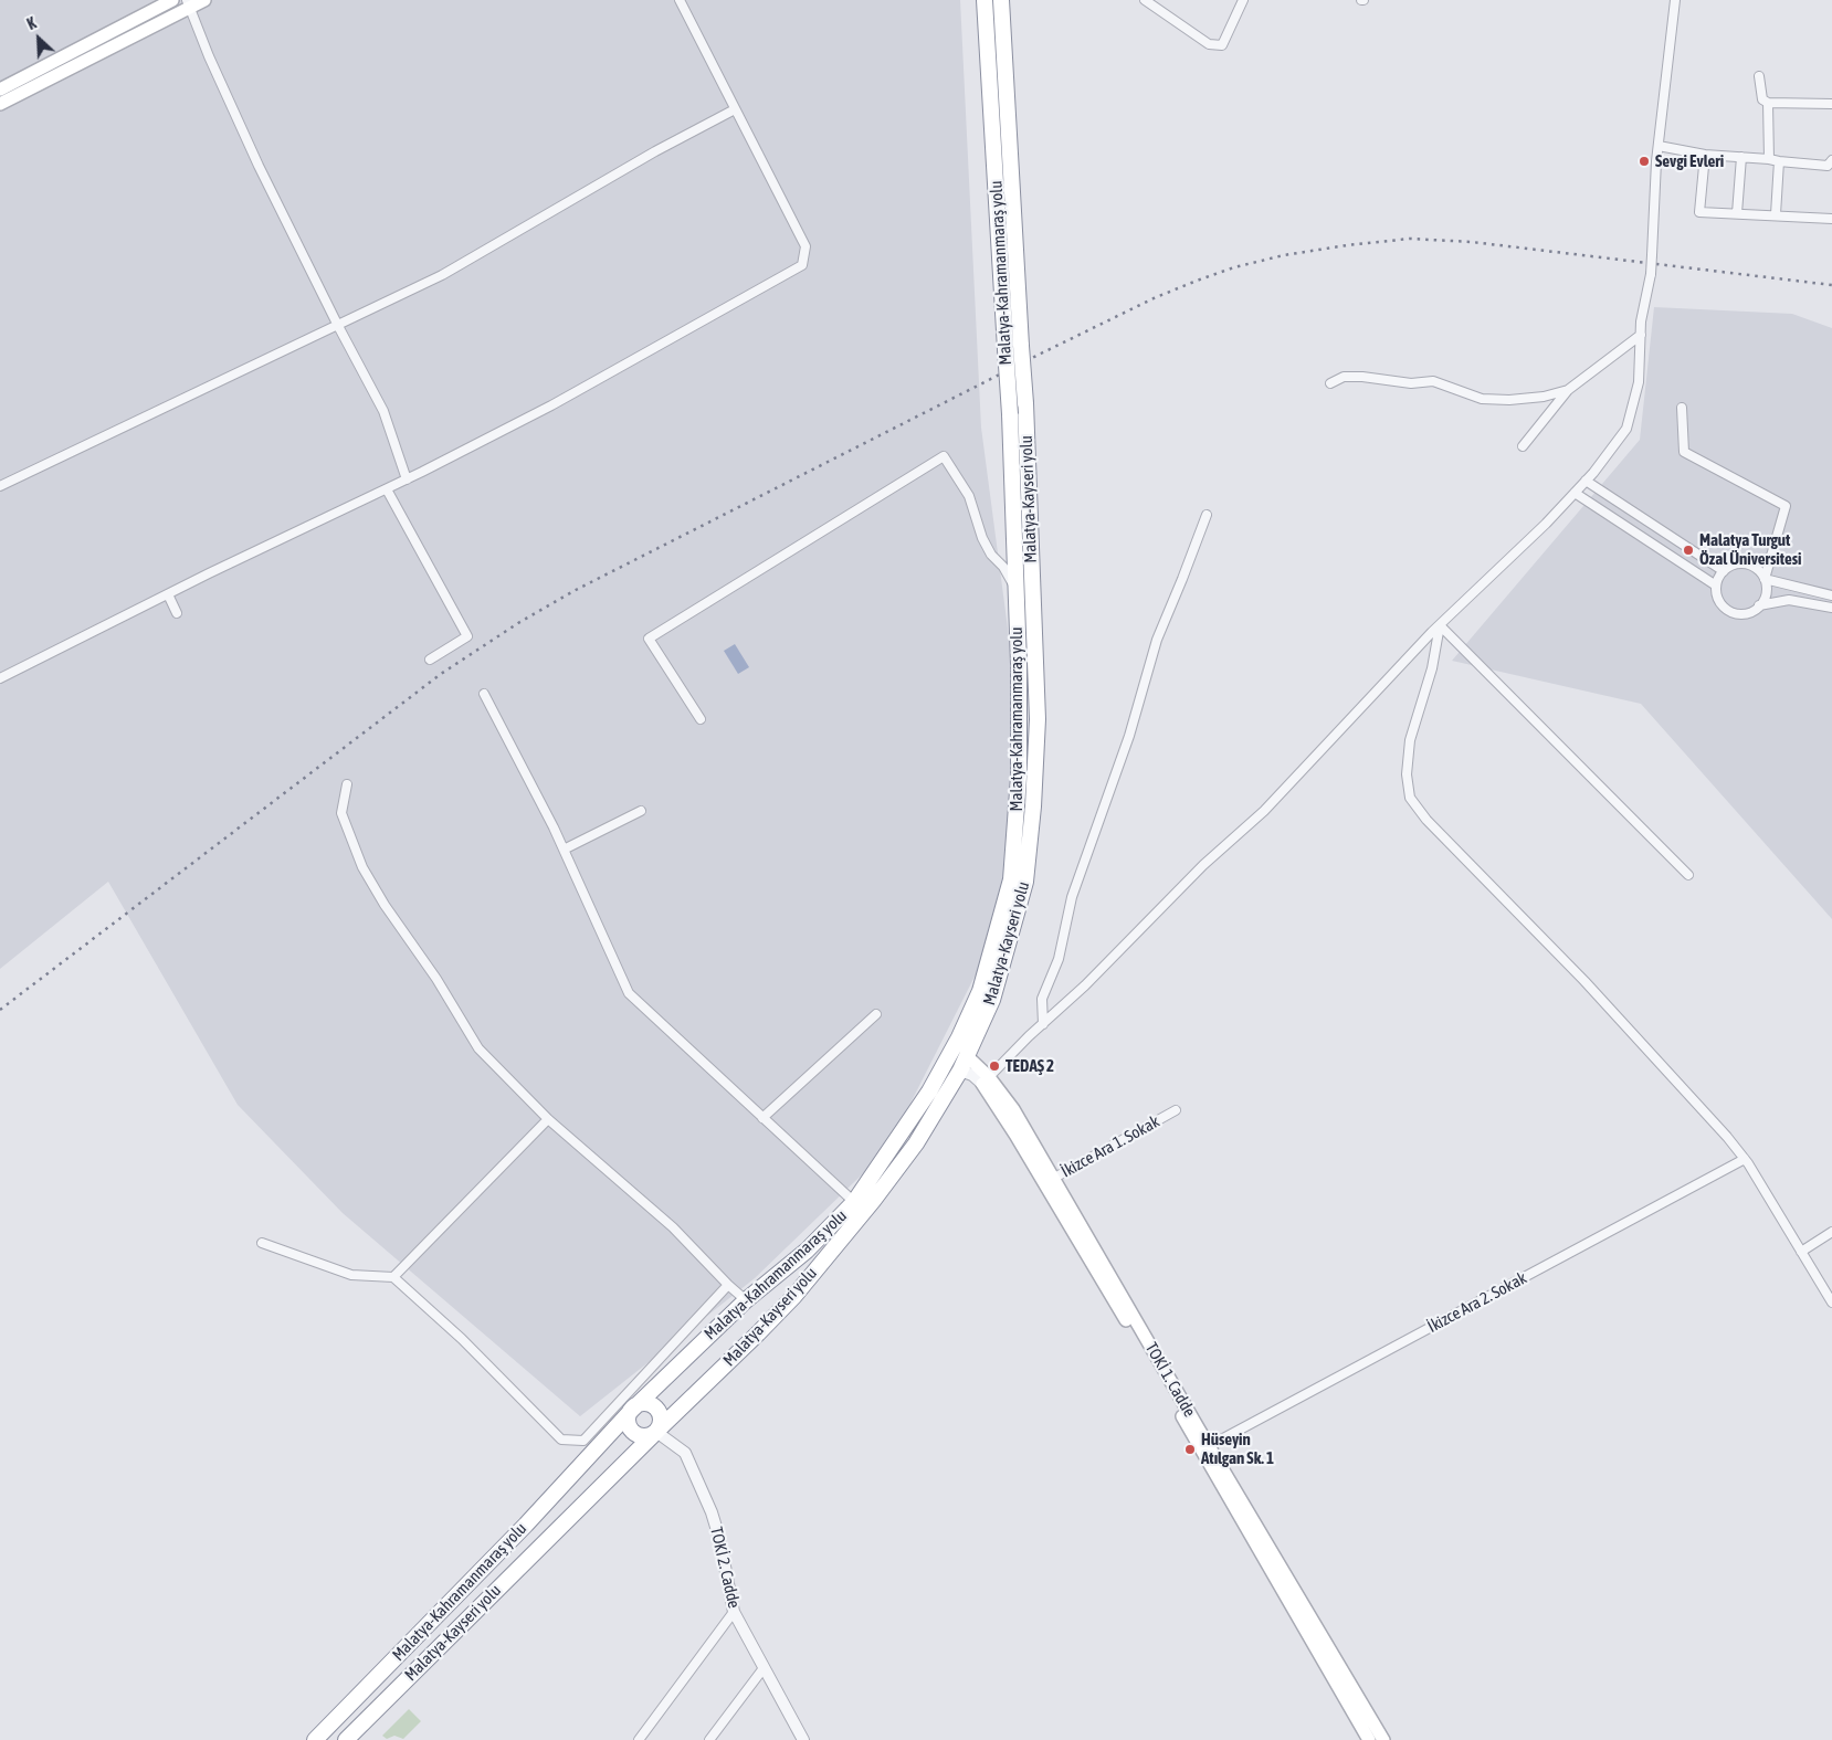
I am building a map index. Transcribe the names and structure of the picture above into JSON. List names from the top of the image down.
{
  "streets": {
    "highway": ["Malatya-Kahramanmaraş yolu", "Malatya-Kayseri yolu"],
    "main road": ["TOKİ 1. Cadde"],
    "street": ["İkizce Ara 1. Sokak", "İkizce Ara 2. Sokak", "TOKİ 2. Cadde"]
  },
  "crossings": [
    ["Malatya-Kahramanmaraş yolu", "Malatya-Kayseri yolu"],
    ["Malatya-Kayseri yolu", "TOKİ 1. Cadde"],
    ["Malatya-Kayseri yolu", "TOKİ 2. Cadde"],
    ["İkizce Ara 1. Sokak", "TOKİ 1. Cadde"],
    ["İkizce Ara 2. Sokak", "TOKİ 1. Cadde"]
  ],
  "places": [
    "Sevgi Evleri",
    "Malatya Turgut Özal Üniversitesi",
    "TEDAŞ 2",
    "Hüseyin Atılgan Sk. 1"
  ],
  "north": "top left"
}
